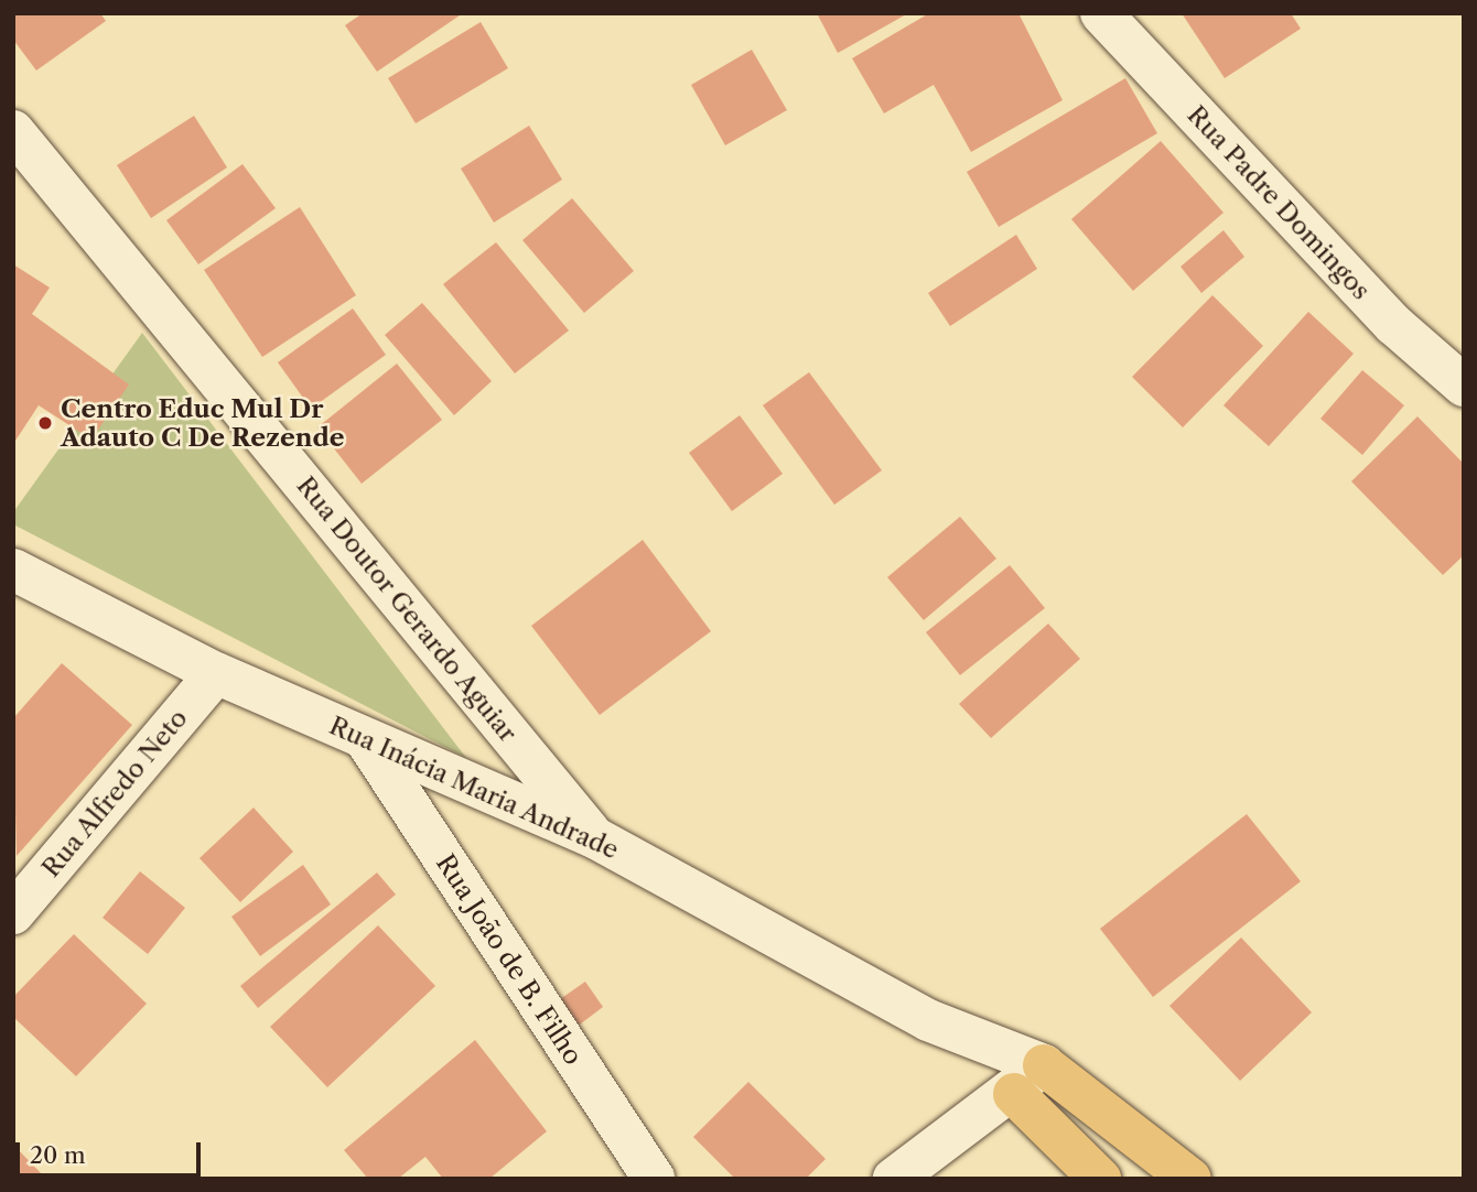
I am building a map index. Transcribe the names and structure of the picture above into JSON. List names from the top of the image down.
{
  "streets": {
    "street": [
      "Rua Padre Domingos",
      "Rua Doutor Gerardo Aguiar",
      "Rua Inácia Maria Andrade",
      "Rua Alfredo Neto",
      "Rua João de B. Filho"
    ]
  },
  "crossings": [
    ["Rua Doutor Gerardo Aguiar", "Rua Inácia Maria Andrade"],
    ["Rua Inácia Maria Andrade", "Rua Alfredo Neto"],
    ["Rua Inácia Maria Andrade", "Rua João de B. Filho"]
  ],
  "places": ["Centro Educ Mul Dr Adauto C De Rezende"],
  "scale_bar": "20 m"
}
